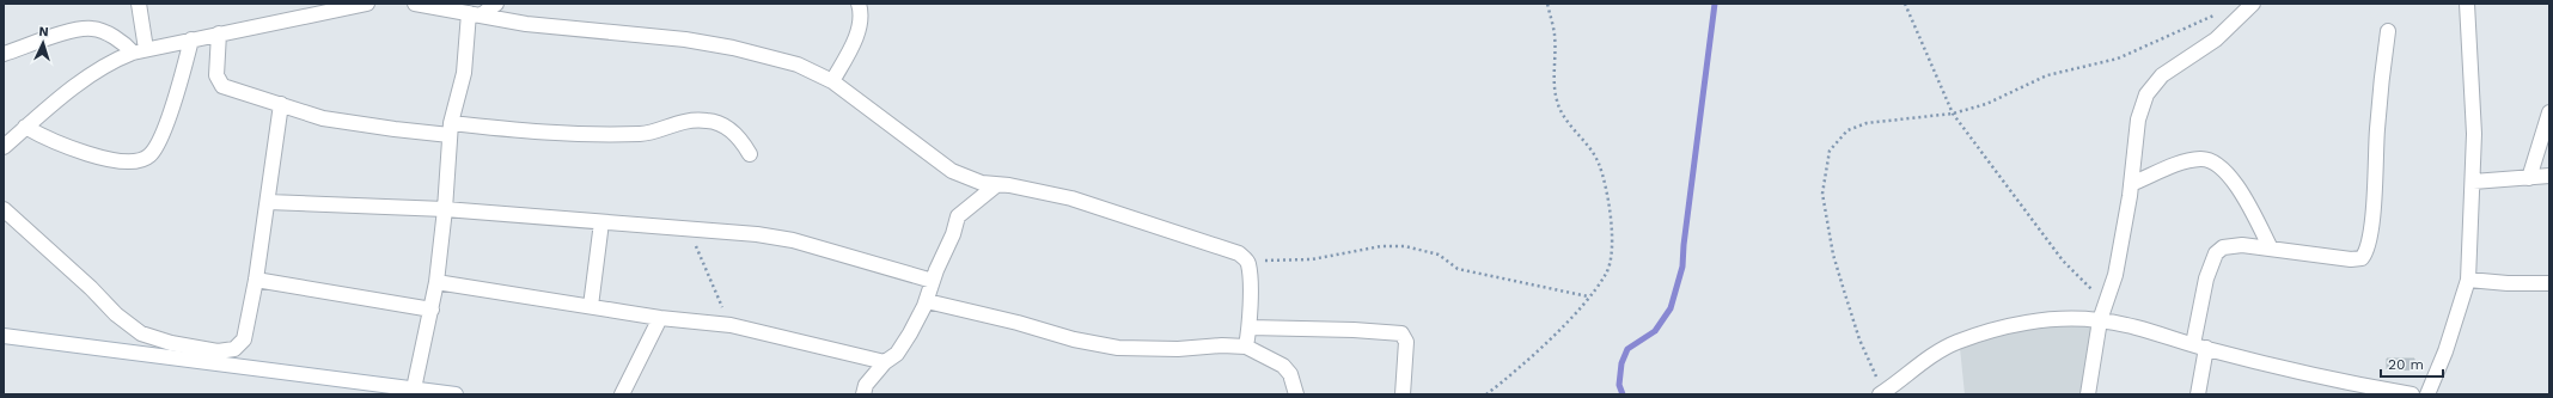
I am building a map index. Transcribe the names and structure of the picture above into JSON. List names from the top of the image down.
{
  "scale_bar": "20 m",
  "north": "top"
}
